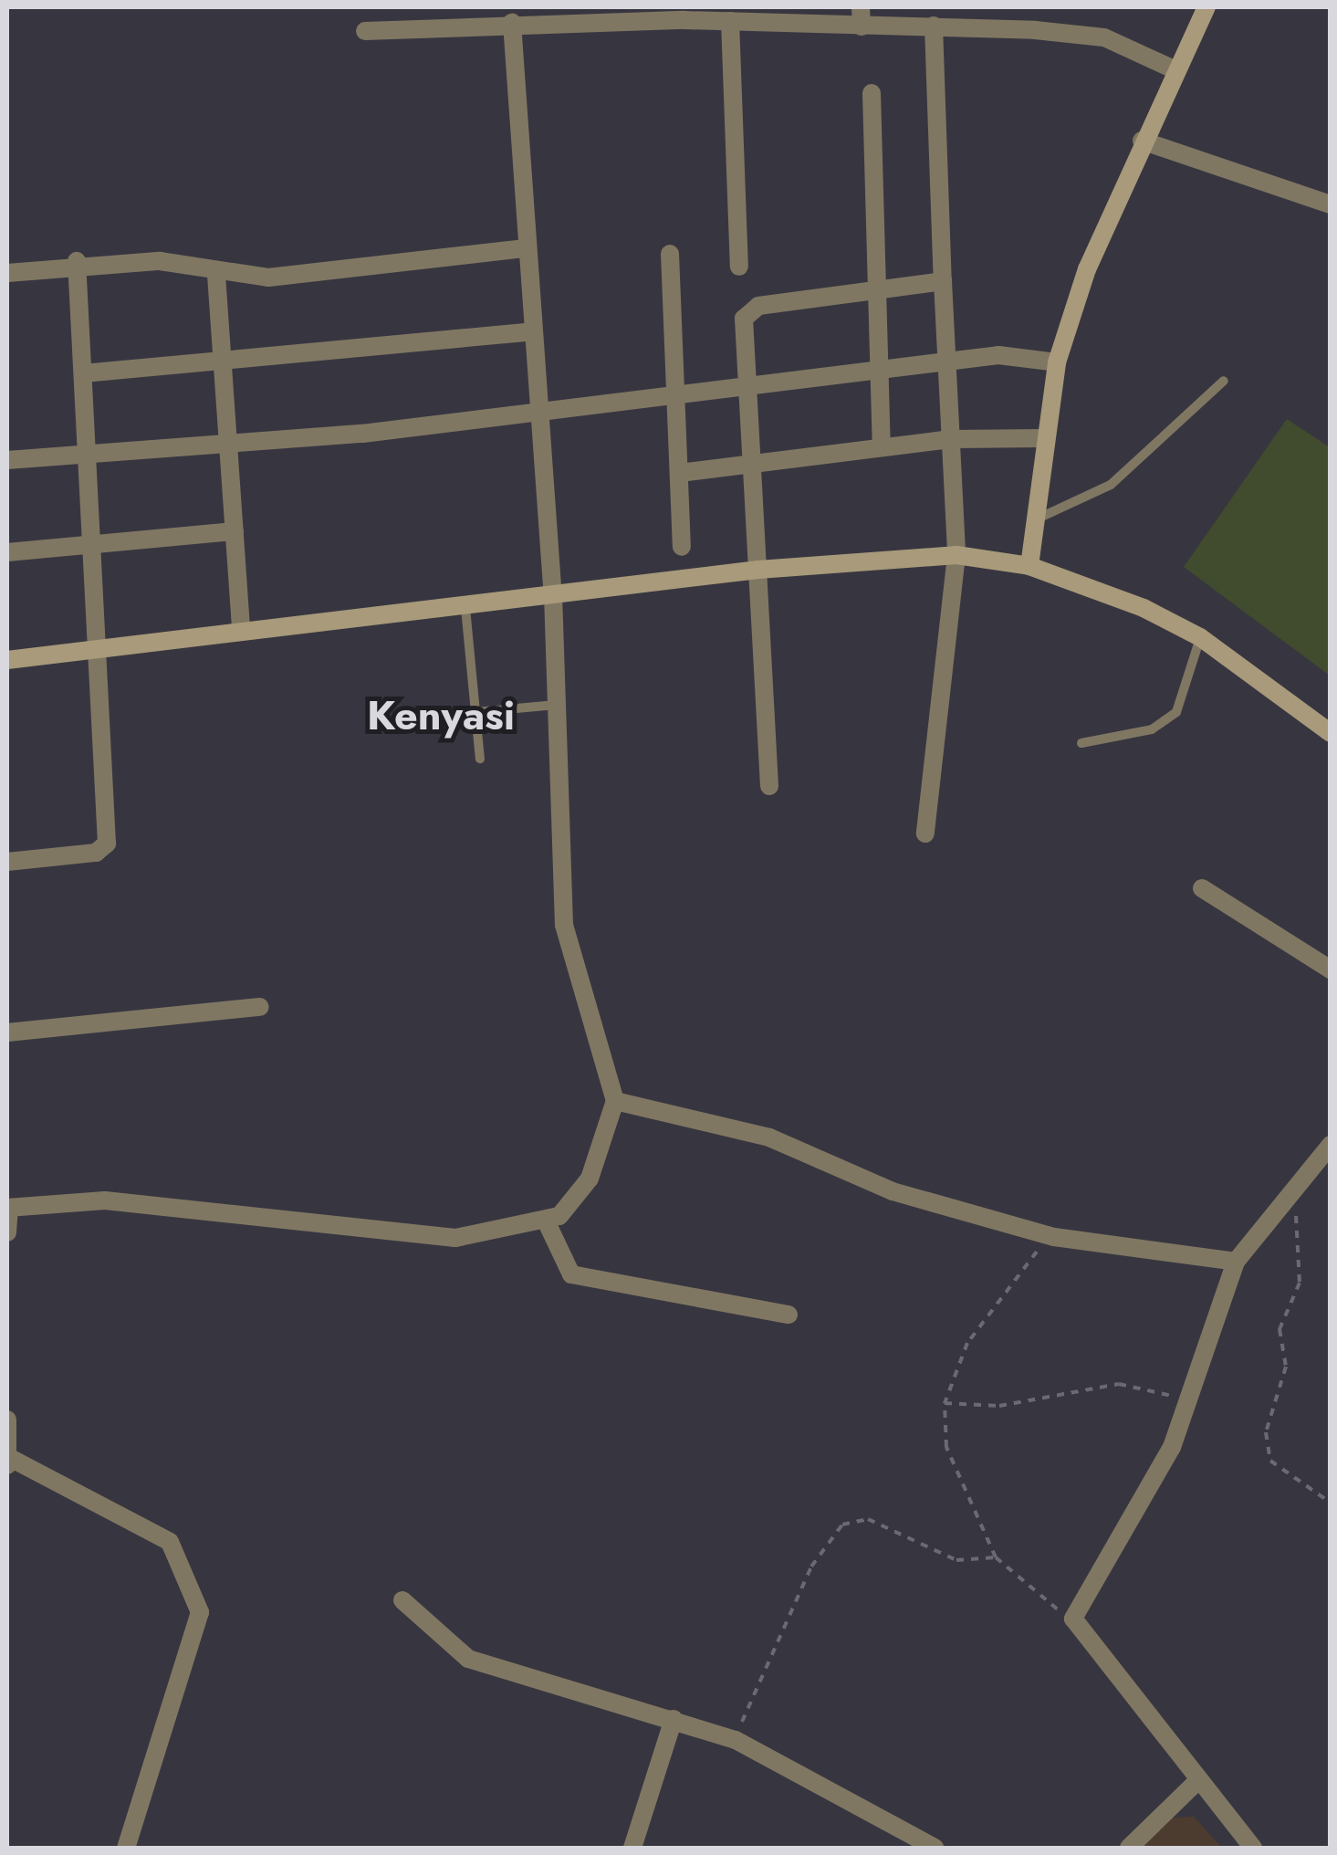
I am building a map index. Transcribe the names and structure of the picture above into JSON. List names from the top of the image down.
{
  "districts": ["Kenyasi"]
}
